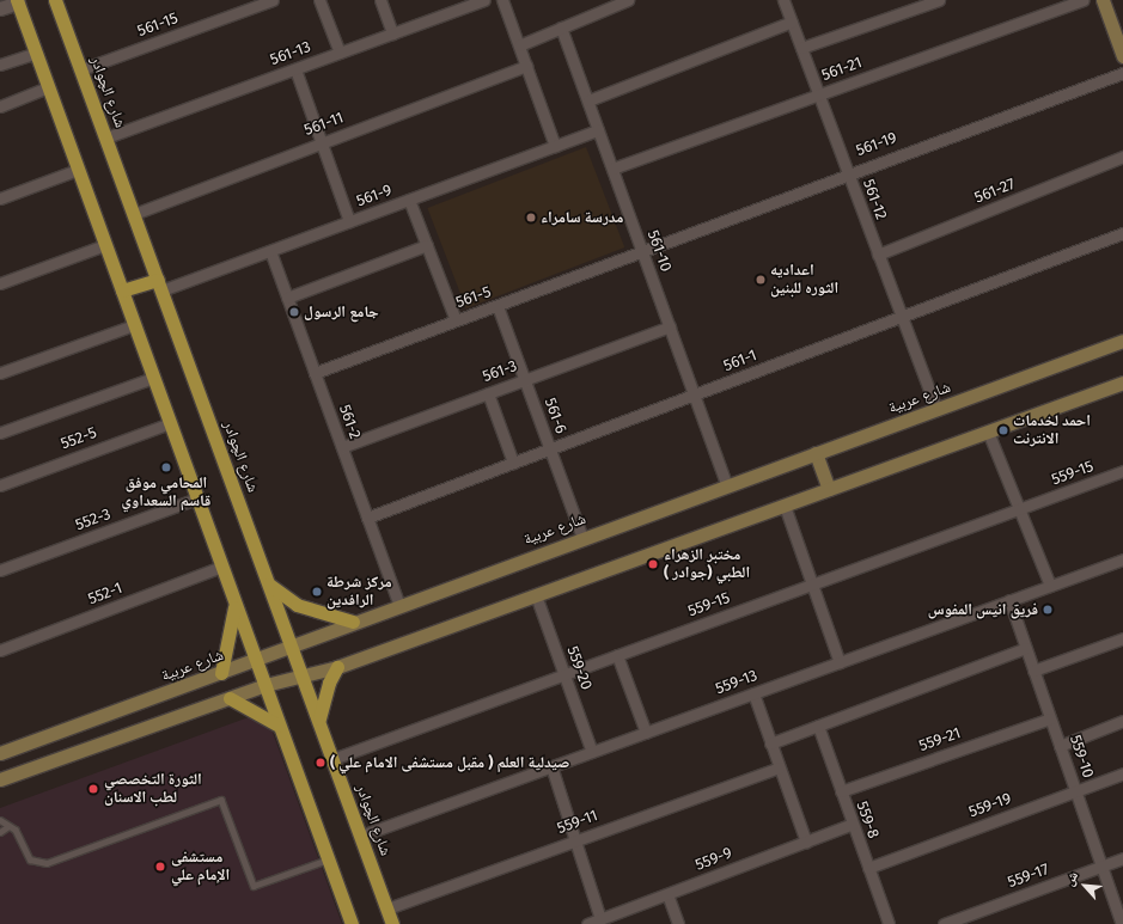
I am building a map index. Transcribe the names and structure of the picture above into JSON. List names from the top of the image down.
{
  "streets": {
    "main road": ["شارع الچوادر", "شارع عربية"],
    "street": [
      "561-15",
      "561-13",
      "561-21",
      "561-11",
      "561-19",
      "561-27",
      "561-9",
      "561-12",
      "561-10",
      "561-5",
      "561-1",
      "561-3",
      "561-6",
      "561-2",
      "552-5",
      "559-15",
      "552-3",
      "552-1",
      "559-20",
      "559-13",
      "559-21",
      "559-10",
      "559-19",
      "559-8",
      "559-11",
      "559-9",
      "559-17"
    ]
  },
  "crossings": [
    ["561-15", "شارع الچوادر"],
    ["561-13", "شارع الچوادر"],
    ["561-21", "561-12"],
    ["561-21", "561-10"],
    ["شارع الچوادر", "561-11"],
    ["شارع الچوادر", "561-9"],
    ["شارع الچوادر", "شارع عربية"],
    ["شارع الچوادر", "559-15"],
    ["شارع الچوادر", "559-13"],
    ["شارع الچوادر", "559-11"],
    ["561-19", "561-12"],
    ["561-19", "561-10"],
    ["561-19", "561-5"],
    ["561-27", "561-12"],
    ["561-9", "561-10"],
    ["561-9", "561-2"],
    ["561-12", "561-1"],
    ["561-12", "شارع عربية"],
    ["561-10", "561-5"],
    ["561-10", "561-1"],
    ["561-10", "561-3"],
    ["561-10", "شارع عربية"],
    ["561-5", "561-6"],
    ["561-5", "561-2"],
    ["561-1", "561-6"],
    ["561-1", "561-2"],
    ["561-3", "561-6"],
    ["561-3", "561-2"],
    ["شارع عربية", "561-6"],
    ["شارع عربية", "561-2"],
    ["559-15", "559-20"],
    ["559-20", "559-13"],
    ["559-13", "559-10"],
    ["559-21", "559-10"],
    ["559-21", "559-8"],
    ["559-10", "559-19"],
    ["559-10", "559-17"],
    ["559-19", "559-8"],
    ["559-8", "559-9"]
  ],
  "places": [
    "مدرسة سامراء",
    "اعداديه الثوره للبنين",
    "جامع الرسول",
    "احمد لخدمات الانترنت",
    "المحامي موفق قاسم السعداوي",
    "مختبر الزهراء الطبي (جوادر )",
    "مركز شرطة الرافدين",
    "فريق انيس المفوس",
    "صيدلية العلم ( مقبل مستشفى الامام علي )",
    "الثورة التخصصي لطب الاسنان",
    "مستشفى الإمام علي"
  ],
  "north": "top left"
}
